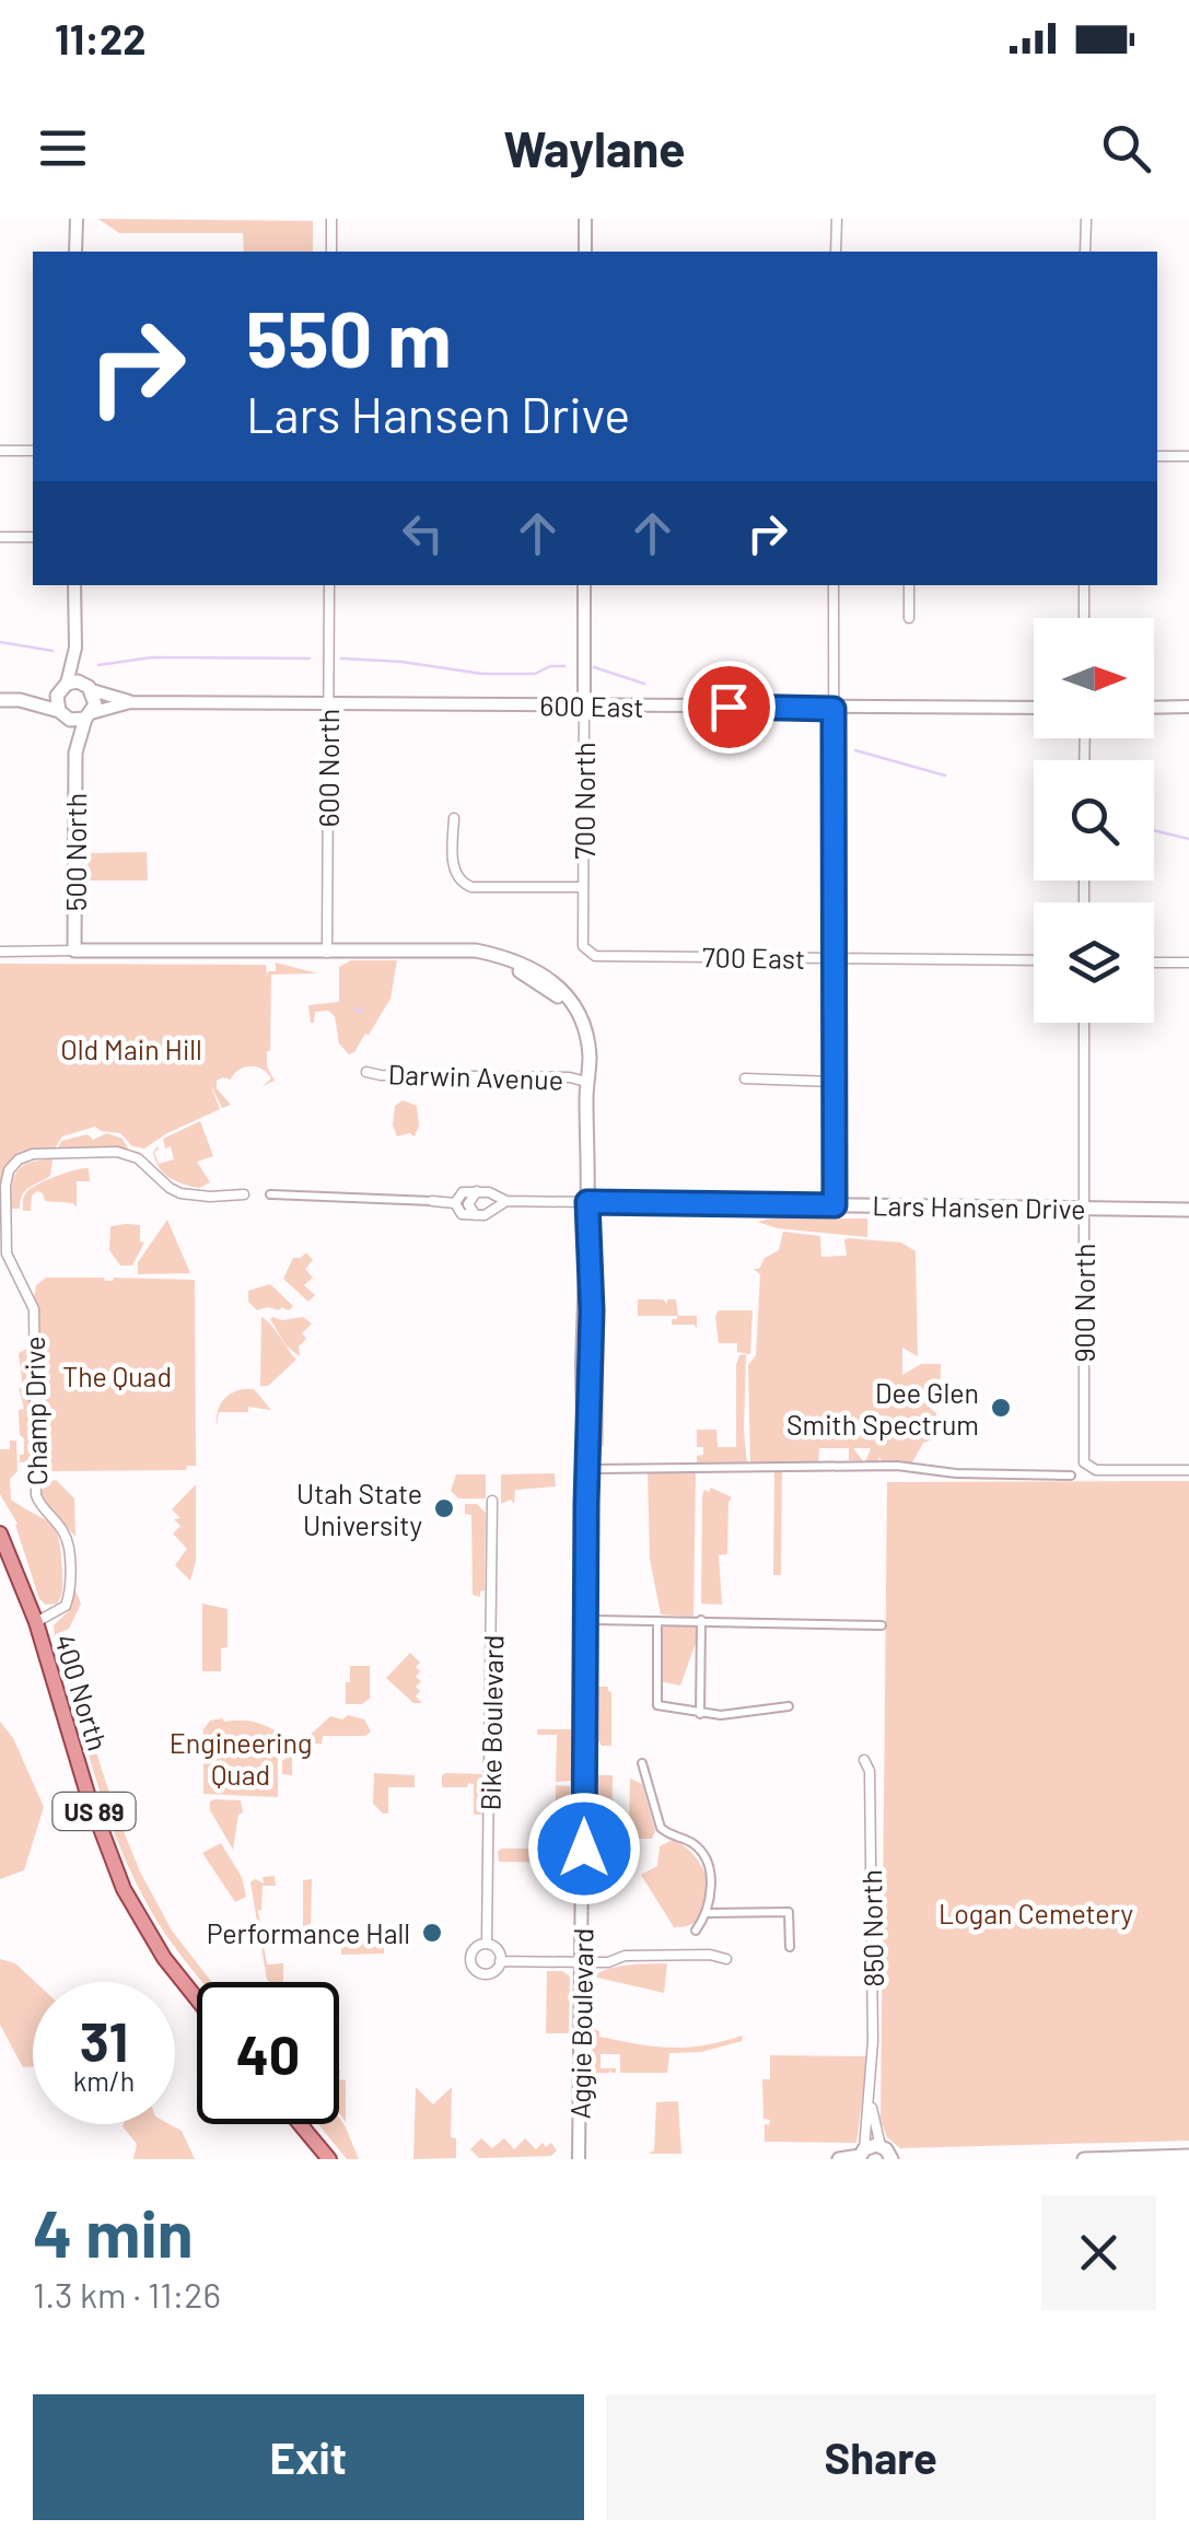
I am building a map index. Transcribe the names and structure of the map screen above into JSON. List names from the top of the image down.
{
  "streets": {
    "main road": [
      "500 North",
      "Lars Hansen Drive",
      "400 North",
      "US 89"
    ],
    "street": [
      "600 East",
      "600 North",
      "700 North",
      "700 East",
      "Darwin Avenue",
      "900 North",
      "Champ Drive",
      "Bike Boulevard",
      "850 North",
      "Aggie Boulevard"
    ]
  },
  "crossings": [
    ["600 East", "600 North"],
    ["600 East", "700 North"],
    ["600 East", "500 North"],
    ["700 North", "700 East"],
    ["Lars Hansen Drive", "900 North"],
    ["Lars Hansen Drive", "Aggie Boulevard"],
    ["Champ Drive", "400 North"]
  ],
  "parks": [
    "Old Main Hill",
    "The Quad",
    "Engineering Quad",
    "Logan Cemetery"
  ],
  "places": ["Dee Glen Smith Spectrum", "Utah State University", "Performance Hall"],
  "north": "right",
  "page": {
    "status": "11:22",
    "header": "Waylane",
    "turn": ["550 m", "Lars Hansen Drive"],
    "speed": "31 km/h",
    "limit": "40",
    "heading": ["4 min", "1.3 km · 11:26"],
    "buttons": ["Exit", "Share"]
  }
}
